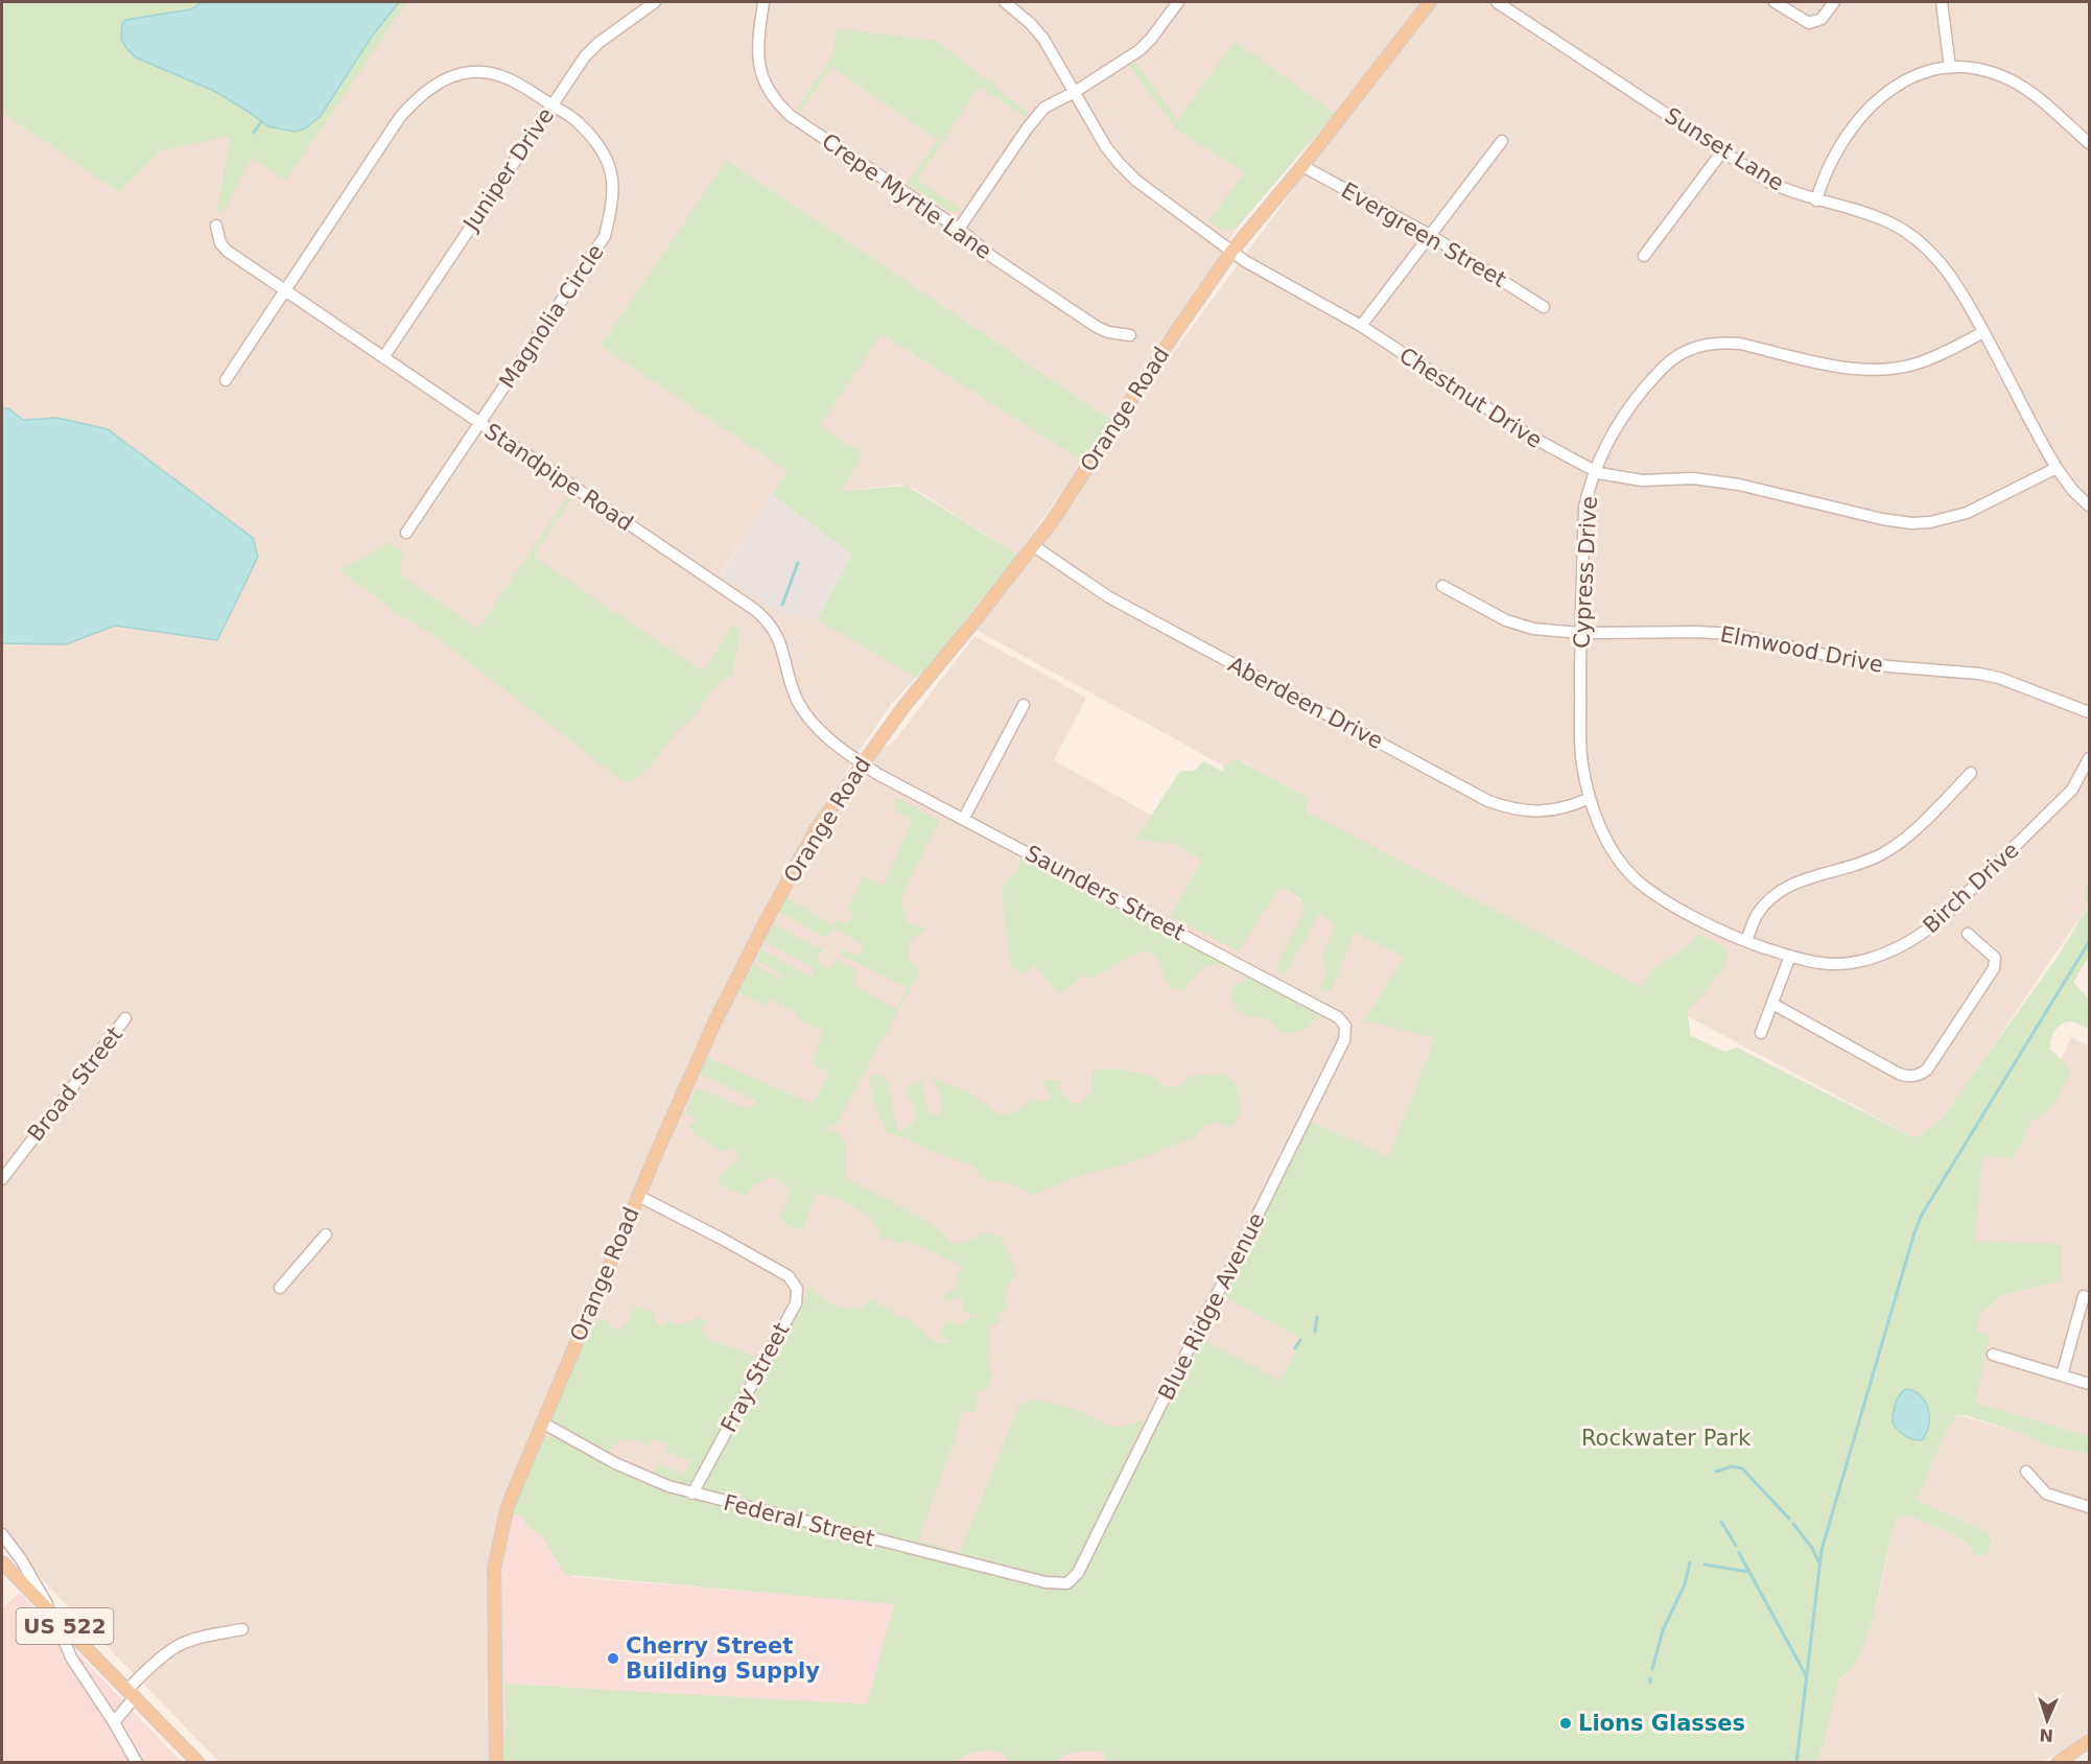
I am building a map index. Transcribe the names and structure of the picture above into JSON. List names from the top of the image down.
{
  "streets": {
    "main road": ["Orange Road", "US 522"],
    "street": [
      "Sunset Lane",
      "Juniper Drive",
      "Crepe Myrtle Lane",
      "Evergreen Street",
      "Magnolia Circle",
      "Chestnut Drive",
      "Standpipe Road",
      "Cypress Drive",
      "Elmwood Drive",
      "Aberdeen Drive",
      "Birch Drive",
      "Saunders Street",
      "Broad Street",
      "Blue Ridge Avenue",
      "Fray Street",
      "Federal Street"
    ]
  },
  "crossings": [
    ["Sunset Lane", "Chestnut Drive"],
    ["Sunset Lane", "Cypress Drive"],
    ["Juniper Drive", "Magnolia Circle"],
    ["Juniper Drive", "Standpipe Road"],
    ["Evergreen Street", "Orange Road"],
    ["Magnolia Circle", "Standpipe Road"],
    ["Chestnut Drive", "Orange Road"],
    ["Chestnut Drive", "Cypress Drive"],
    ["Orange Road", "Standpipe Road"],
    ["Orange Road", "Aberdeen Drive"],
    ["Orange Road", "Saunders Street"],
    ["Orange Road", "Fray Street"],
    ["Orange Road", "Federal Street"],
    ["Standpipe Road", "Saunders Street"],
    ["Cypress Drive", "Elmwood Drive"],
    ["Cypress Drive", "Aberdeen Drive"],
    ["Cypress Drive", "Birch Drive"],
    ["Aberdeen Drive", "Birch Drive"],
    ["Saunders Street", "Blue Ridge Avenue"],
    ["Blue Ridge Avenue", "Federal Street"],
    ["Fray Street", "Federal Street"]
  ],
  "parks": ["Rockwater Park"],
  "places": ["Cherry Street Building Supply", "Lions Glasses"],
  "north": "bottom"
}
